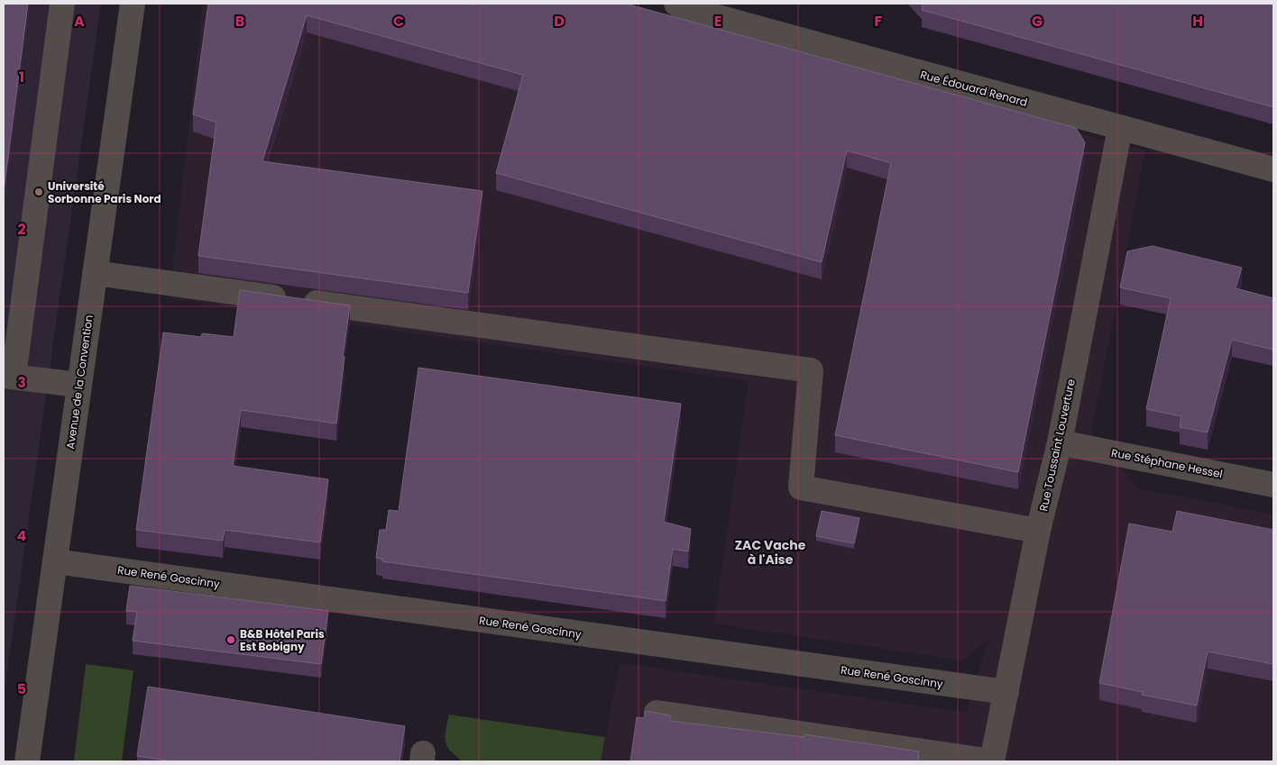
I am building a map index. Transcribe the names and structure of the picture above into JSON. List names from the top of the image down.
{
  "streets": {
    "street": [
      "Rue Édouard Renard",
      "Avenue de la Convention",
      "Rue Toussaint Louverture",
      "Rue Stéphane Hessel",
      "Rue René Goscinny"
    ]
  },
  "crossings": [
    ["Rue Édouard Renard", "Rue Toussaint Louverture"],
    ["Avenue de la Convention", "Rue René Goscinny"],
    ["Rue Toussaint Louverture", "Rue Stéphane Hessel"],
    ["Rue Toussaint Louverture", "Rue René Goscinny"]
  ],
  "districts": ["ZAC Vache à l'Aise"],
  "places": ["Université Sorbonne Paris Nord", "B&B Hôtel Paris Est Bobigny"],
  "grid": {
    "columns": [
      "A",
      "B",
      "C",
      "D",
      "E",
      "F",
      "G",
      "H"
    ],
    "rows": [
      "1",
      "2",
      "3",
      "4",
      "5"
    ]
  }
}
